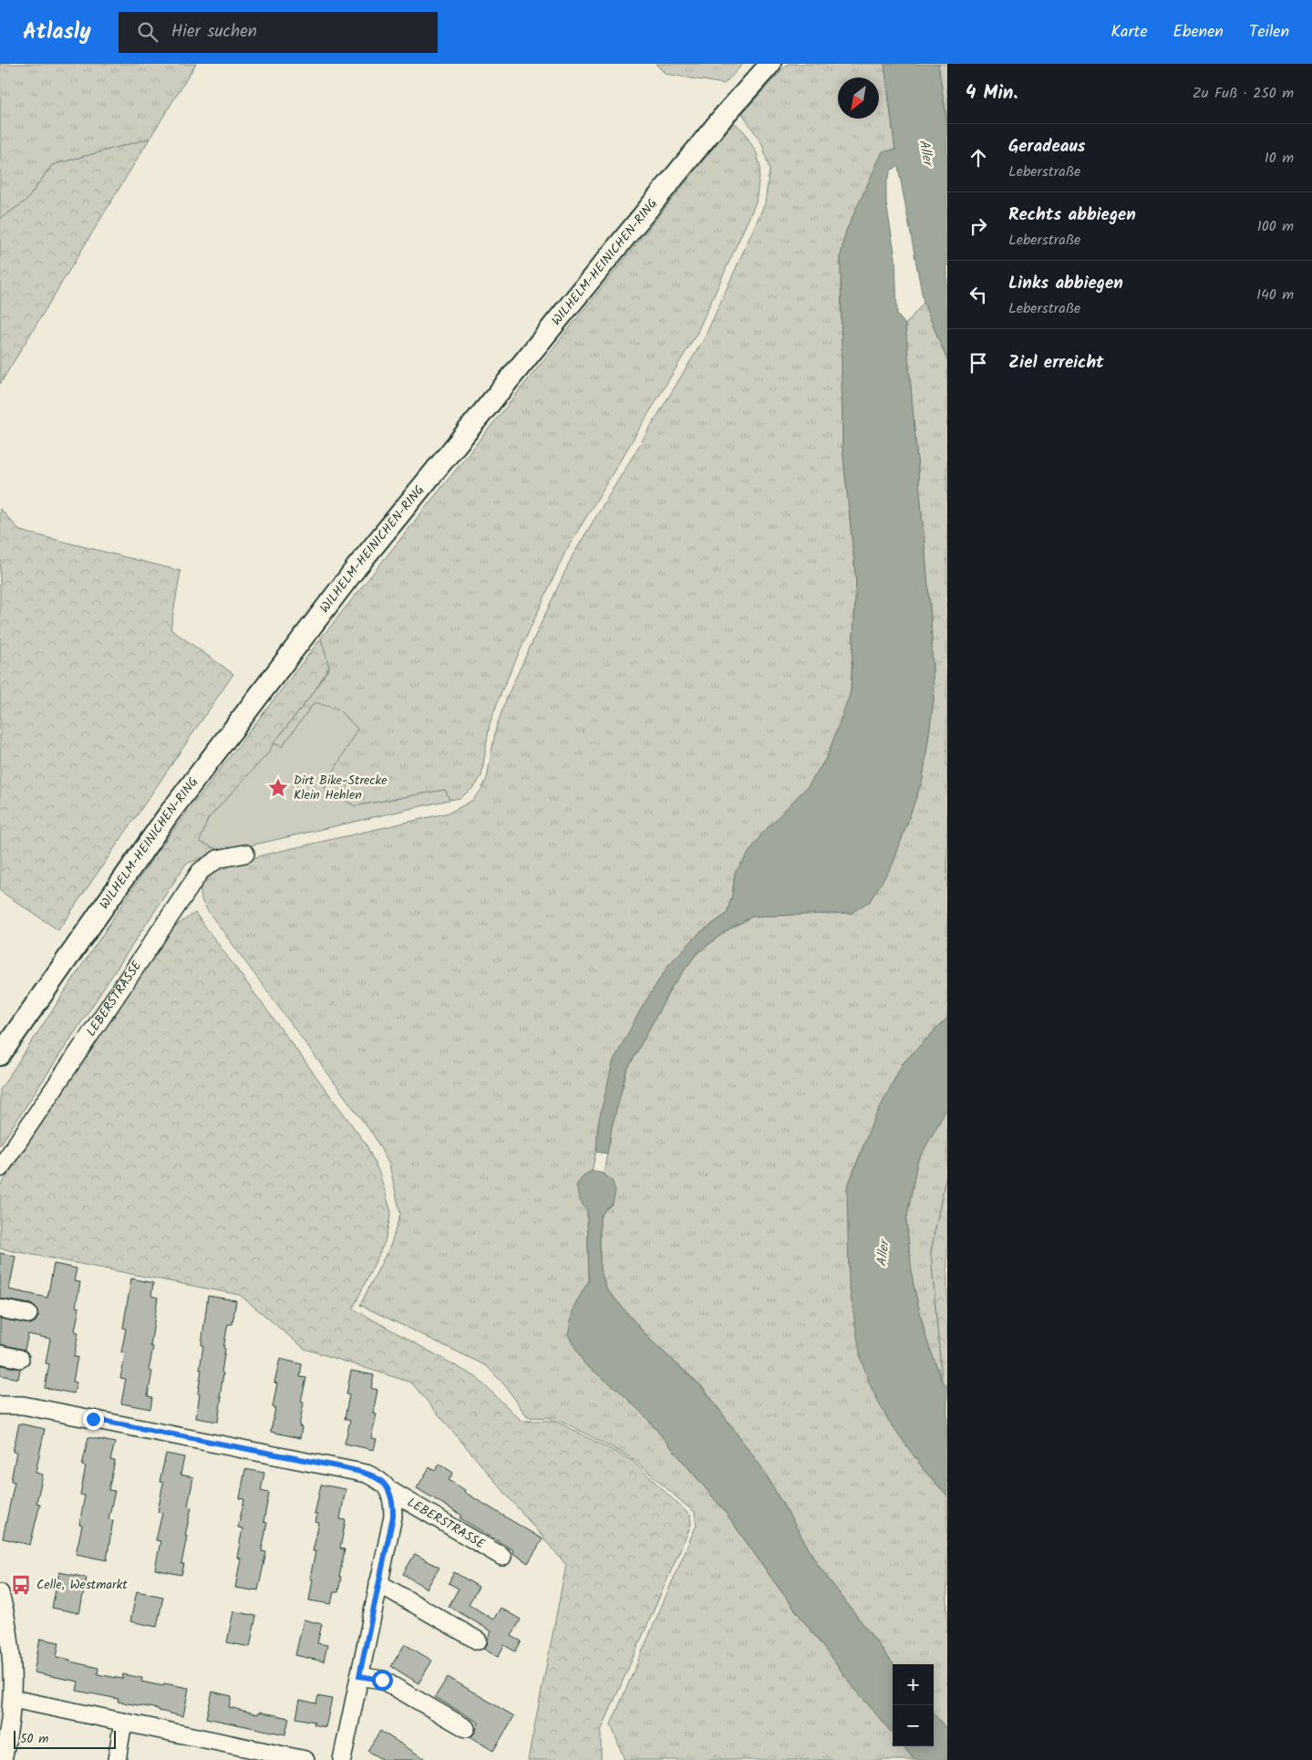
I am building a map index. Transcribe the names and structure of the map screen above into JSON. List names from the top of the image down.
{
  "streets": {
    "main road": ["WILHELM-HEINICHEN-RING"],
    "street": ["LEBERSTRASSE"]
  },
  "water": ["Aller"],
  "places": {
    "place": ["Dirt Bike-Strecke Klein Hehlen"],
    "bus stop": ["Celle, Westmarkt"]
  },
  "scale_bar": "50 m",
  "north": "bottom left",
  "page": {
    "header": "Atlasly",
    "search": "Hier suchen",
    "nav": ["Karte", "Ebenen", "Teilen"],
    "heading": ["4 Min.", "Zu Fuß · 250 m"],
    "list": [
      ["Geradeaus", "Leberstraße", "10 m"],
      ["Rechts abbiegen", "Leberstraße", "100 m"],
      ["Links abbiegen", "Leberstraße", "140 m"],
      "Ziel erreicht"
    ],
    "map_buttons": ["+", "−"],
    "scale": "50 m"
  }
}
